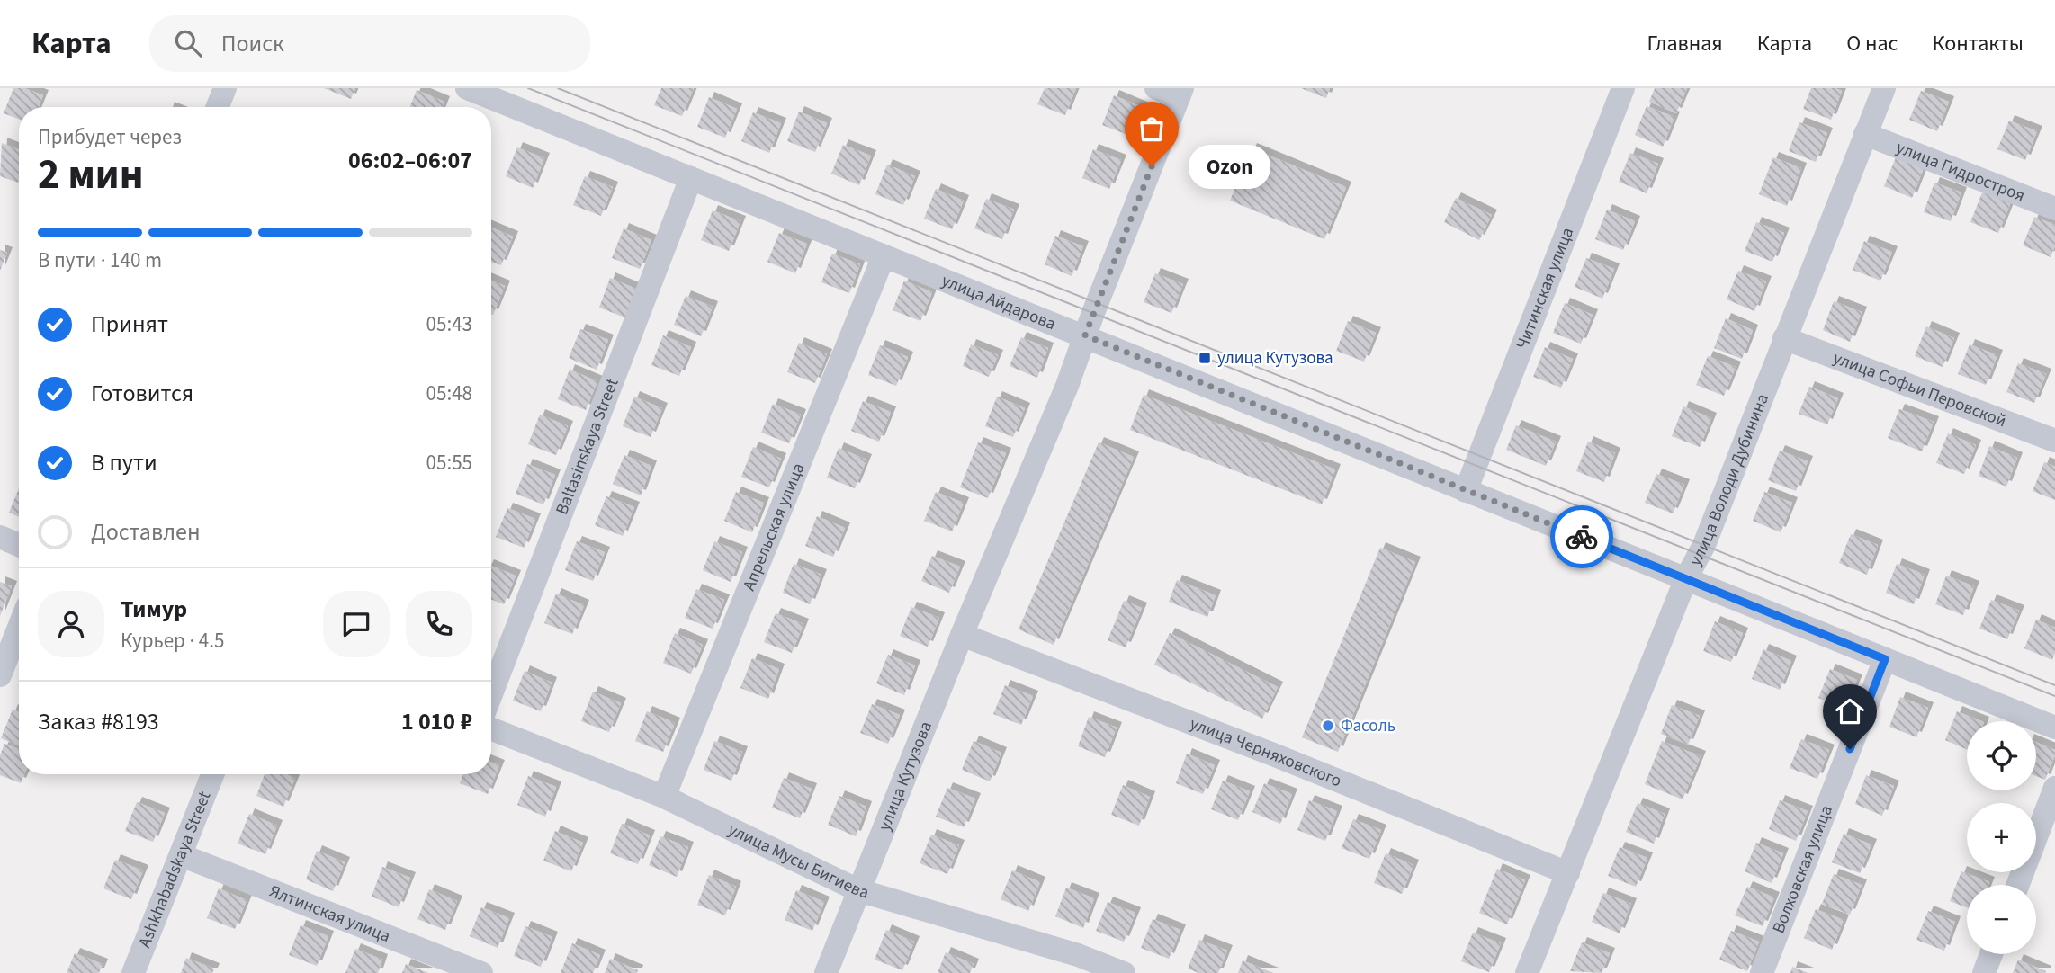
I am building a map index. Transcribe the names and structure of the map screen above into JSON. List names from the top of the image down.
{
  "streets": {
    "street": [
      "улица Гидростроя",
      "Читинская улица",
      "улица Айдарова",
      "улица Софьи Перовской",
      "Baltasinskaya Street",
      "улица Володи Дубинина",
      "Апрельская улица",
      "улица Черняховского",
      "улица Кутузова",
      "улица Мусы Бигиева",
      "Волховская улица",
      "Ashkhabadskaya Street",
      "Ялтинская улица"
    ]
  },
  "crossings": [
    ["улица Гидростроя", "улица Володи Дубинина"],
    ["Читинская улица", "улица Айдарова"],
    ["улица Айдарова", "Baltasinskaya Street"],
    ["улица Айдарова", "улица Володи Дубинина"],
    ["улица Айдарова", "Апрельская улица"],
    ["улица Айдарова", "улица Кутузова"],
    ["улица Айдарова", "Волховская улица"],
    ["улица Софьи Перовской", "улица Володи Дубинина"],
    ["улица Володи Дубинина", "улица Черняховского"],
    ["Апрельская улица", "улица Мусы Бигиева"],
    ["улица Черняховского", "улица Кутузова"],
    ["улица Кутузова", "улица Мусы Бигиева"],
    ["Ashkhabadskaya Street", "Ялтинская улица"]
  ],
  "places": {
    "other": ["Ozon", "Фасоль"],
    "transit": ["улица Кутузова"]
  },
  "page": {
    "header": "Карта",
    "search": "Поиск",
    "nav": [
      "Главная",
      "Карта",
      "О нас",
      "Контакты"
    ],
    "heading": ["2 мин", "Прибудет через", "06:02–06:07"],
    "panel": [
      "Тимур",
      "Курьер · 4.5",
      "Заказ #8193",
      "1 010 ₽"
    ],
    "bubble": "Ozon",
    "bar": "В пути · 140 m",
    "list": [
      ["Принят", "05:43"],
      ["Готовится", "05:48"],
      ["В пути", "05:55"],
      "Доставлен"
    ],
    "map_buttons": ["+", "−"]
  }
}
